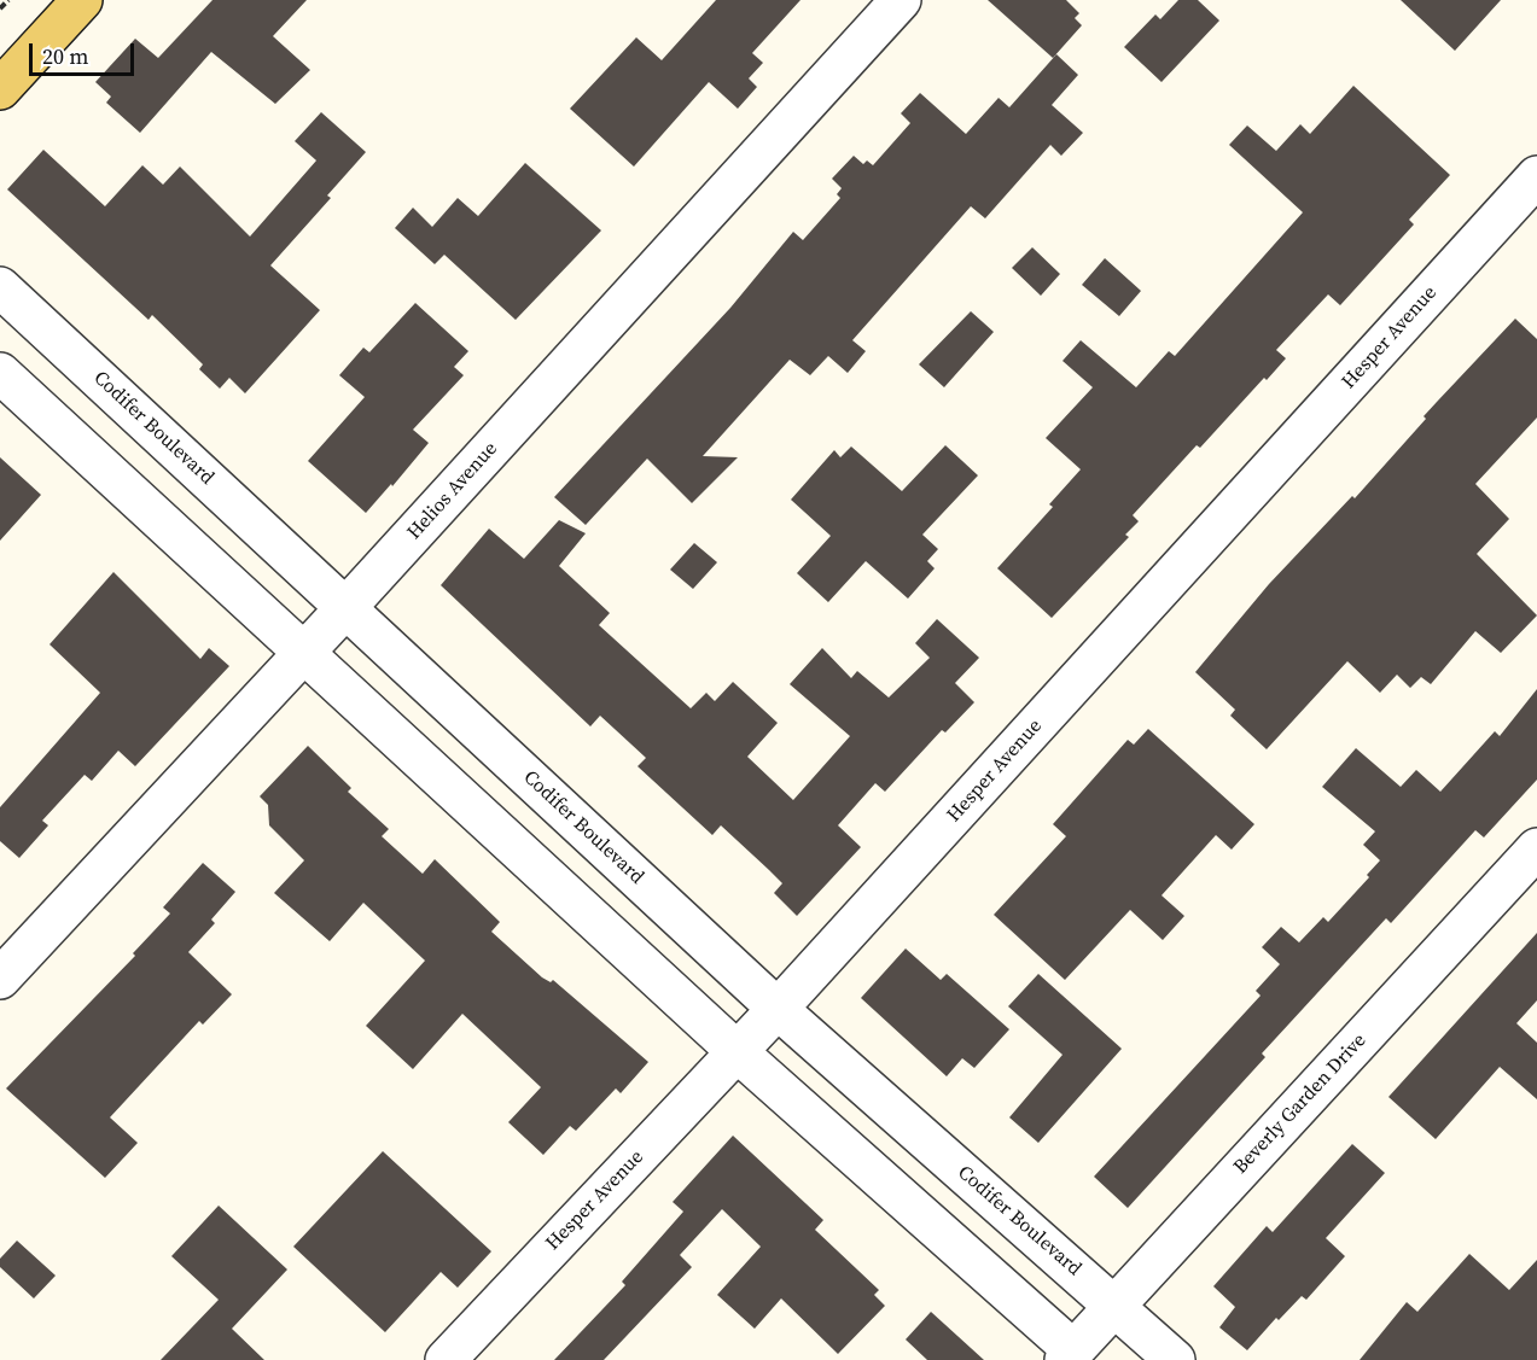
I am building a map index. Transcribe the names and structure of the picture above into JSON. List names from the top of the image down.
{
  "streets": {
    "street": [
      "Hesper Avenue",
      "Codifer Boulevard",
      "Helios Avenue",
      "Beverly Garden Drive"
    ]
  },
  "crossings": [
    ["Hesper Avenue", "Codifer Boulevard"],
    ["Codifer Boulevard", "Helios Avenue"],
    ["Codifer Boulevard", "Beverly Garden Drive"]
  ],
  "scale_bar": "20 m"
}
